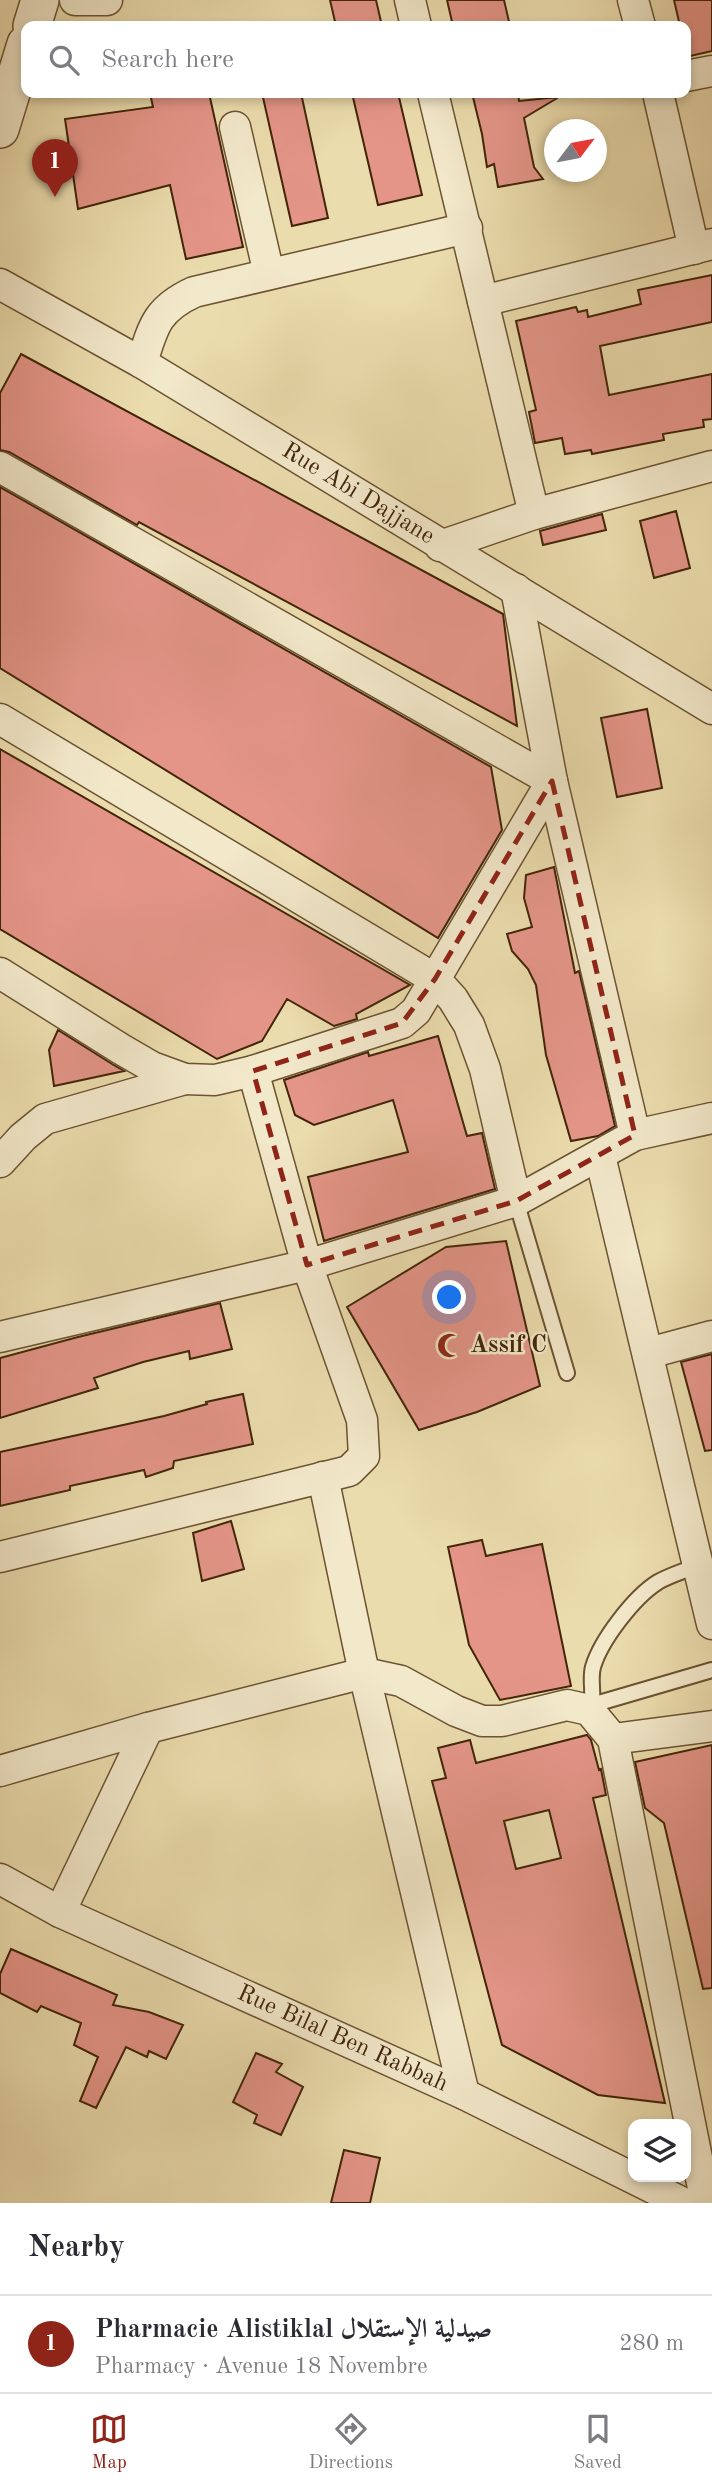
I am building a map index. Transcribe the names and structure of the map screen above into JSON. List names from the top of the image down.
{
  "streets": {
    "street": ["Rue Abi Dajjane", "Rue Bilal Ben Rabbah"]
  },
  "places": {
    "mosque": ["Assif C"]
  },
  "north": "top right",
  "page": {
    "search": "Search here",
    "pins": "1",
    "heading": "Nearby",
    "list": [
      {
        "mark": "1",
        "name": "Pharmacie Alistiklal صيدلية الإستقلال",
        "note": "Pharmacy · Avenue 18 Novembre",
        "value": "280 m"
      }
    ],
    "nav": ["Map", "Directions", "Saved"]
  }
}
